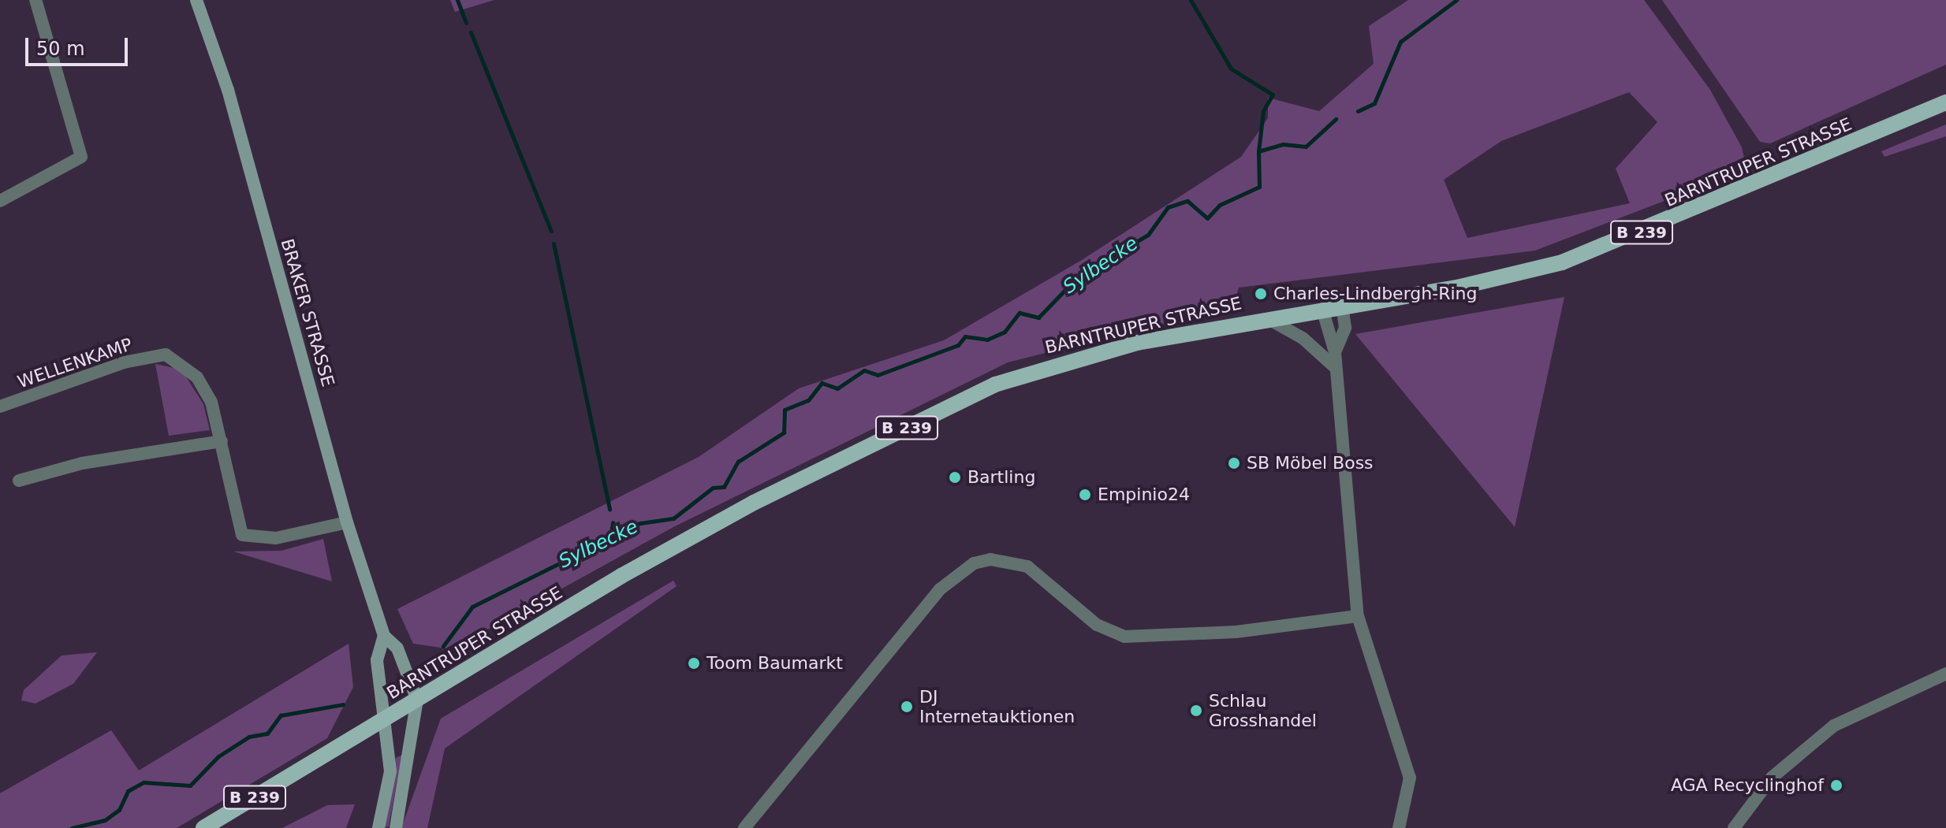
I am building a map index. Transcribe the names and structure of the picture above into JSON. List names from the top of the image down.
{
  "streets": {
    "main road": ["BARNTRUPER STRASSE", "B 239"],
    "street": ["BRAKER STRASSE", "WELLENKAMP"]
  },
  "crossings": [
    ["BARNTRUPER STRASSE", "BRAKER STRASSE"],
    ["BRAKER STRASSE", "WELLENKAMP"]
  ],
  "water": ["Sylbecke"],
  "places": [
    "Charles-Lindbergh-Ring",
    "SB Möbel Boss",
    "Bartling",
    "Empinio24",
    "Toom Baumarkt",
    "DJ Internetauktionen",
    "Schlau Grosshandel",
    "AGA Recyclinghof"
  ],
  "scale_bar": "50 m"
}
